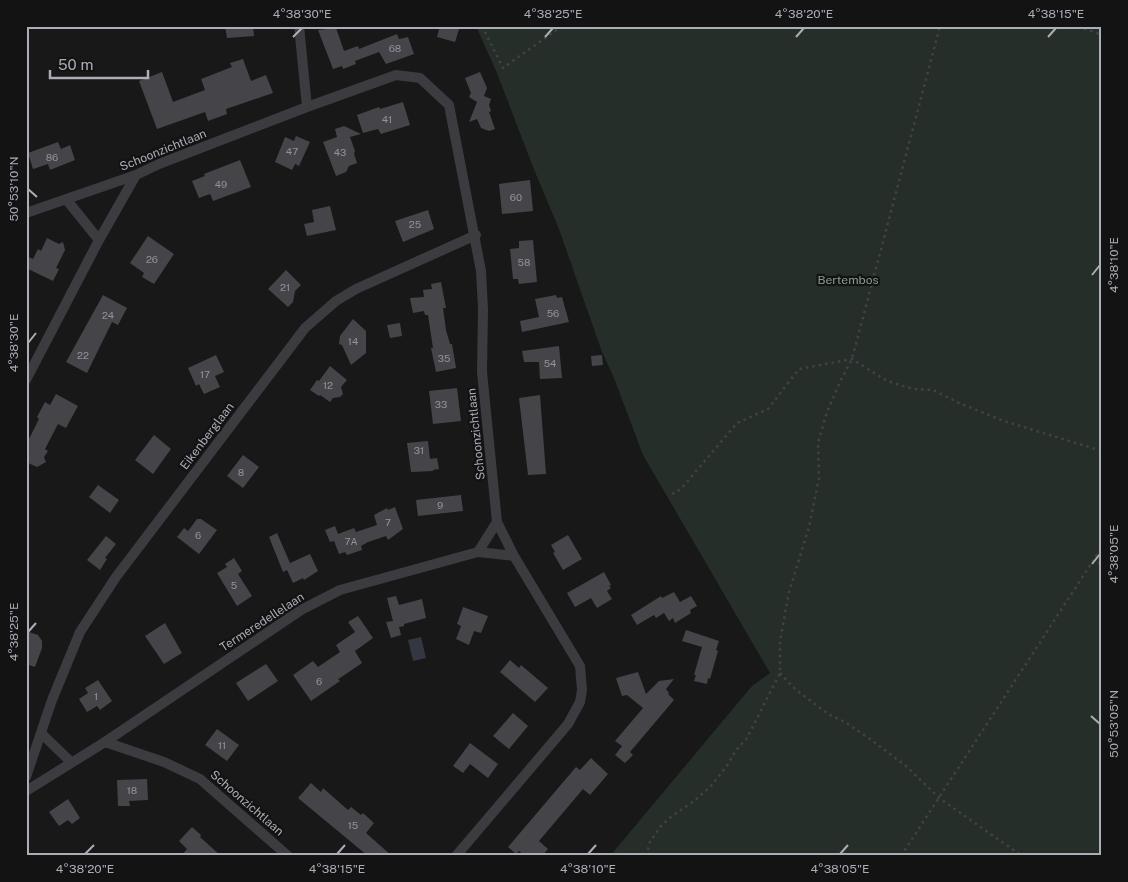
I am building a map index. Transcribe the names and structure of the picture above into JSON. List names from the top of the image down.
{
  "streets": {
    "street": ["Schoonzichtlaan", "Eikenberglaan", "Termeredellelaan"]
  },
  "crossings": [
    ["Schoonzichtlaan", "Eikenberglaan"],
    ["Schoonzichtlaan", "Termeredellelaan"]
  ],
  "parks": ["Bertembos"],
  "house_numbers": [
    "68",
    "41",
    "47",
    "43",
    "86",
    "49",
    "60",
    "25",
    "26",
    "58",
    "21",
    "56",
    "24",
    "14",
    "22",
    "35",
    "54",
    "17",
    "12",
    "33",
    "31",
    "8",
    "9",
    "7",
    "6",
    "7A",
    "5",
    "6",
    "1",
    "11",
    "18",
    "15"
  ],
  "scale_bar": "50 m",
  "coordinates": [
    "4°38'30\"E",
    "4°38'25\"E",
    "4°38'20\"E",
    "4°38'15\"E",
    "50°53'10\"N",
    "4°38'10\"E",
    "4°38'05\"E",
    "50°53'05\"N"
  ]
}
